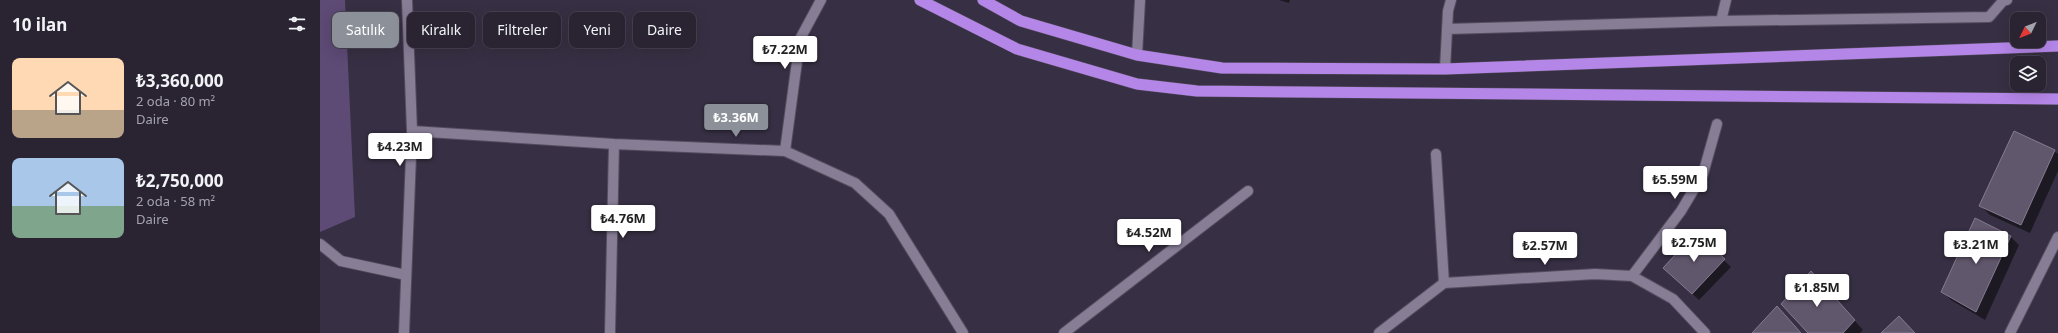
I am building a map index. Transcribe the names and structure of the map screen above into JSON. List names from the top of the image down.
{
  "north": "bottom left",
  "page": {
    "heading": "10 ilan",
    "chip": [
      "Satılık",
      "Kiralık",
      "Filtreler",
      "Yeni",
      "Daire"
    ],
    "price": [
      "₺7.22M",
      "₺3.36M",
      "₺4.23M",
      "₺5.59M",
      "₺4.76M",
      "₺4.52M",
      "₺2.75M",
      "₺3.21M",
      "₺2.57M",
      "₺1.85M"
    ],
    "list": [
      {
        "name": "₺3,360,000",
        "note": "2 oda · 80 m² · Daire"
      },
      {
        "name": "₺2,750,000",
        "note": "2 oda · 58 m² · Daire"
      }
    ]
  }
}
